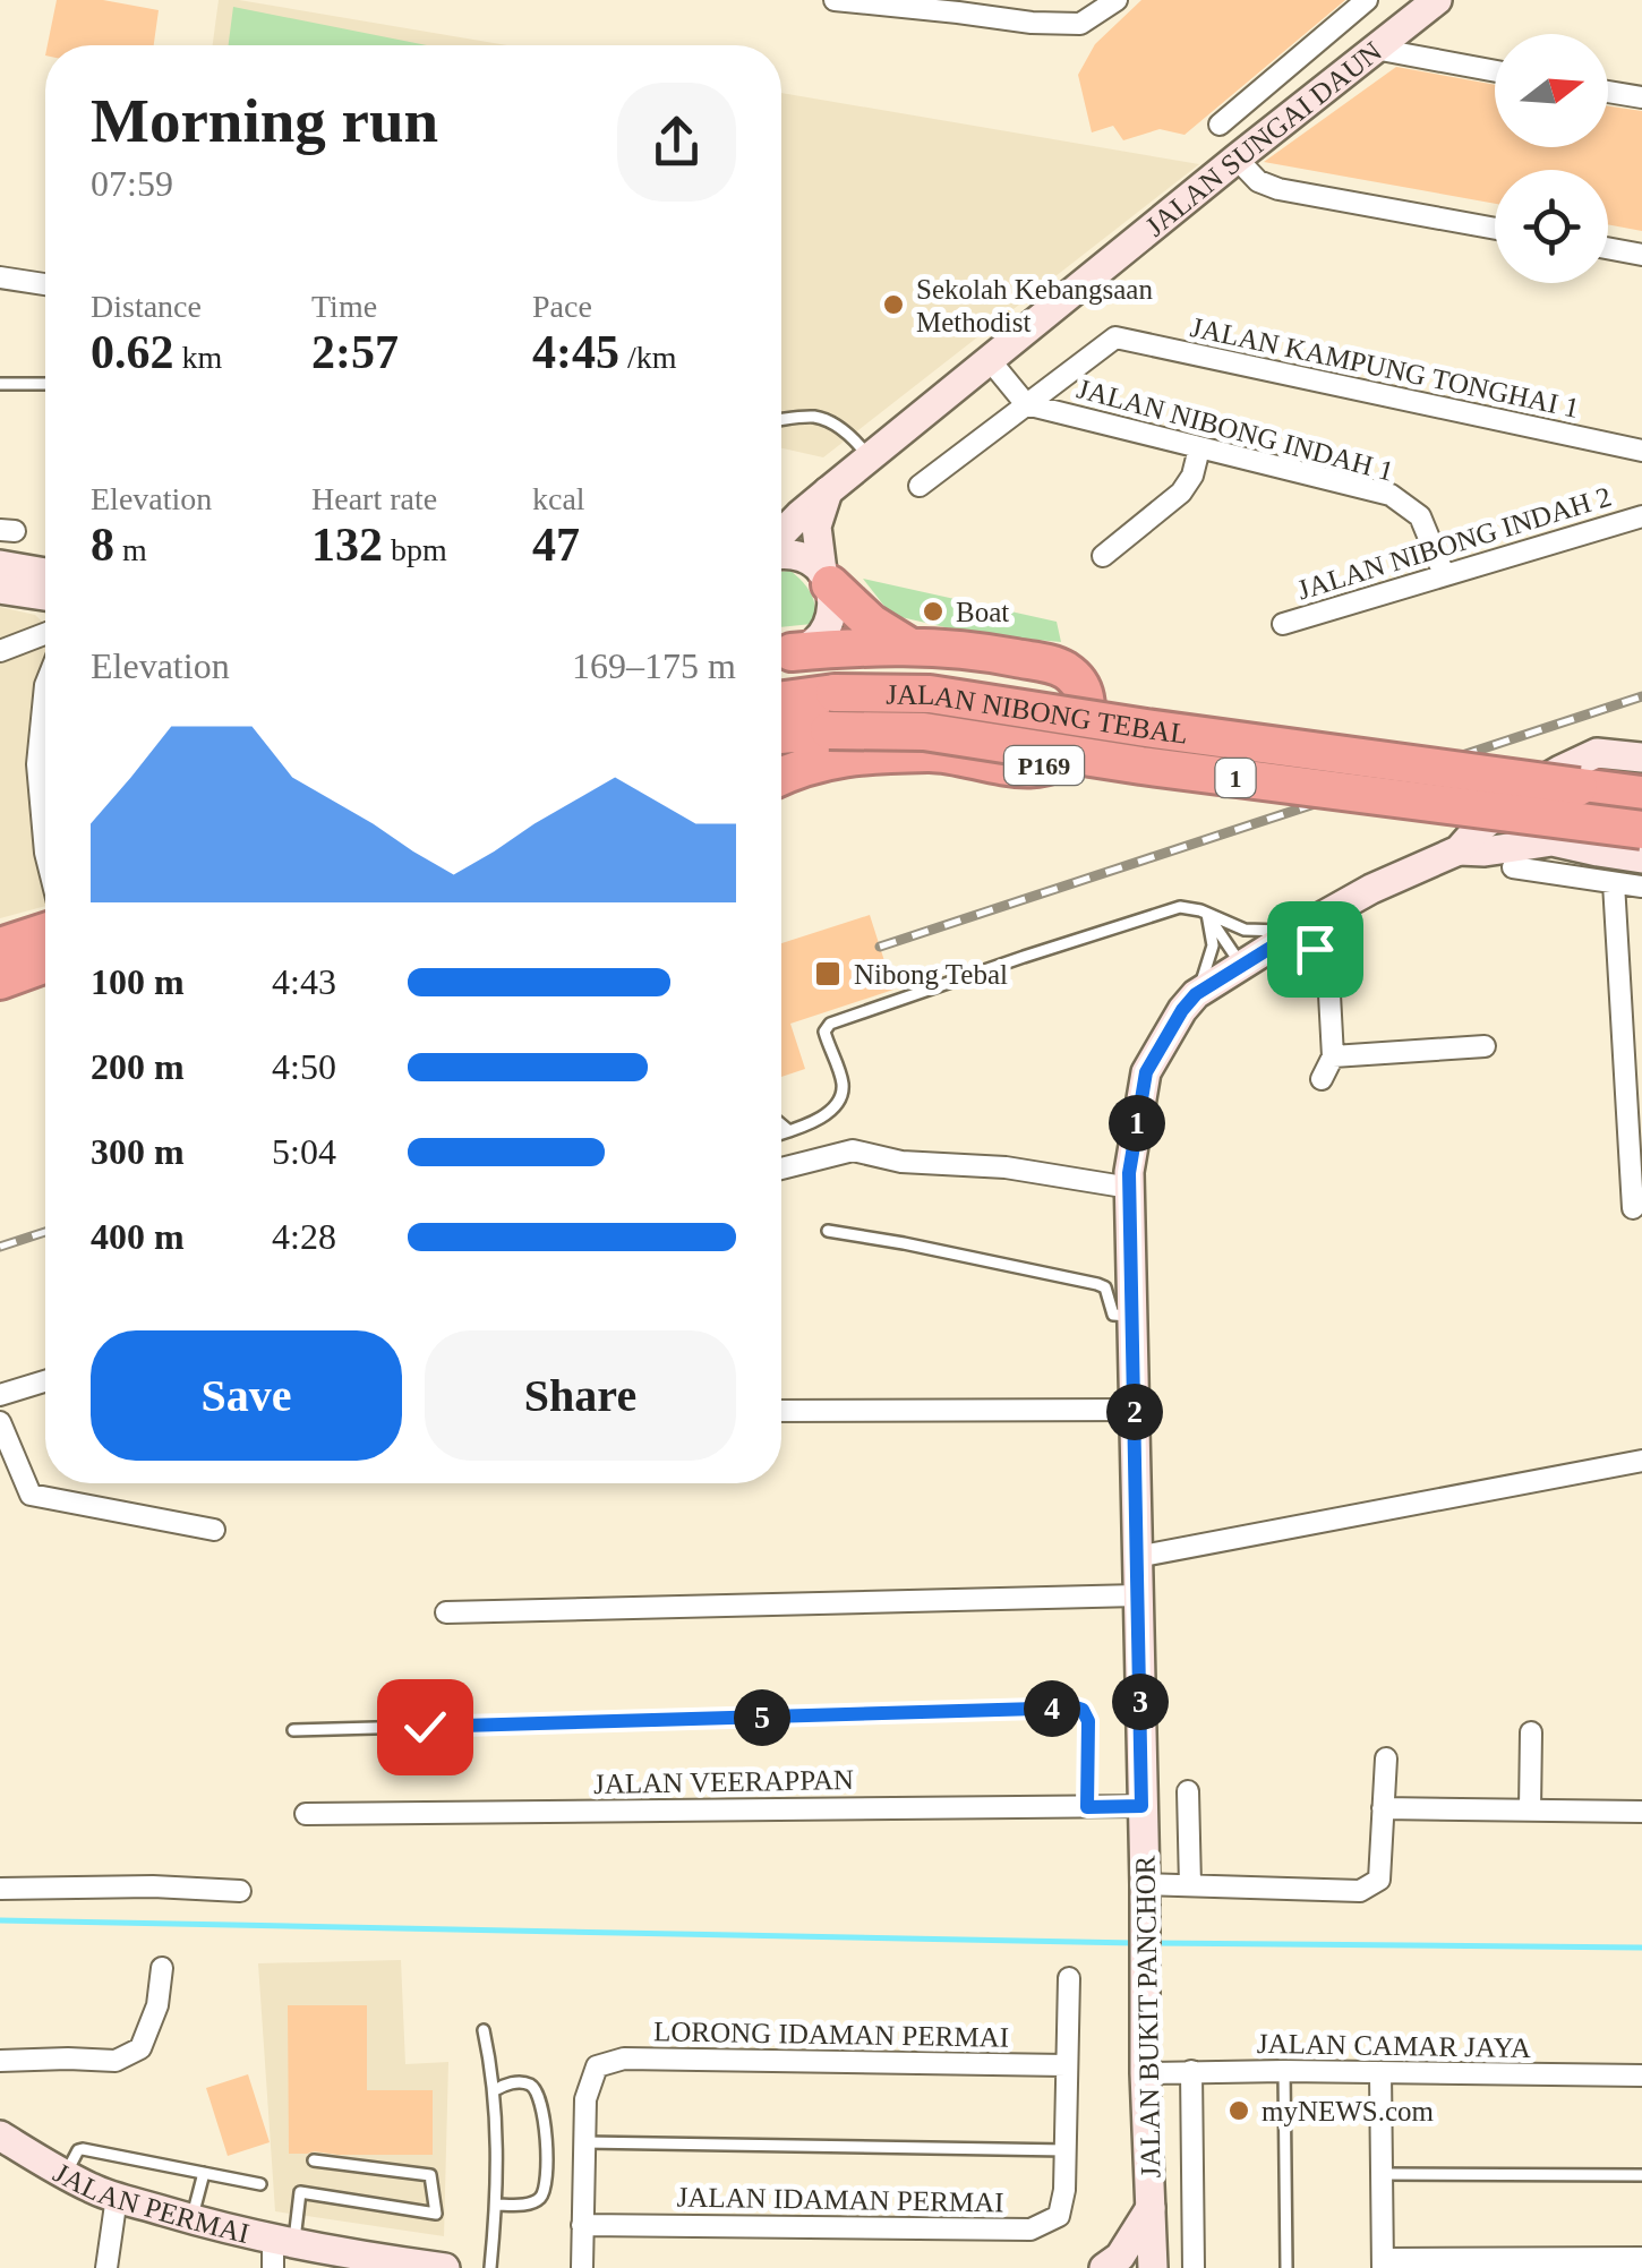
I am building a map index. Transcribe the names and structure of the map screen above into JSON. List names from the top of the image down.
{
  "streets": {
    "highway": ["JALAN NIBONG TEBAL", "P169", "1"],
    "main road": ["JALAN SUNGAI DAUN", "JALAN BUKIT PANCHOR", "JALAN PERMAI"],
    "street": [
      "JALAN KAMPUNG TONGHAI 1",
      "JALAN NIBONG INDAH 1",
      "JALAN NIBONG INDAH 2",
      "JALAN VEERAPPAN",
      "LORONG IDAMAN PERMAI",
      "JALAN CAMAR JAYA",
      "JALAN IDAMAN PERMAI"
    ]
  },
  "crossings": [
    ["JALAN KAMPUNG TONGHAI 1", "JALAN NIBONG INDAH 1"],
    ["JALAN NIBONG INDAH 1", "JALAN NIBONG INDAH 2"],
    ["JALAN VEERAPPAN", "JALAN BUKIT PANCHOR"],
    ["JALAN BUKIT PANCHOR", "JALAN CAMAR JAYA"],
    ["LORONG IDAMAN PERMAI", "JALAN IDAMAN PERMAI"]
  ],
  "places": {
    "other": ["Sekolah Kebangsaan Methodist", "Boat", "myNEWS.com"],
    "transit": ["Nibong Tebal"]
  },
  "north": "right",
  "page": {
    "heading": ["Morning run", "07:59"],
    "stats": [
      ["Distance", "0.62 km"],
      ["Time", "2:57"],
      ["Pace", "4:45 /km"],
      ["Elevation", "8 m"],
      ["Heart rate", "132 bpm"],
      ["kcal", "47"]
    ],
    "chart": ["Elevation", "169–175 m"],
    "list": [
      {
        "name": "100 m",
        "note": "4:43"
      },
      {
        "name": "200 m",
        "note": "4:50"
      },
      {
        "name": "300 m",
        "note": "5:04"
      },
      {
        "name": "400 m",
        "note": "4:28"
      }
    ],
    "pins": [
      "1",
      "2",
      "3",
      "4",
      "5"
    ],
    "buttons": ["Save", "Share"]
  }
}
